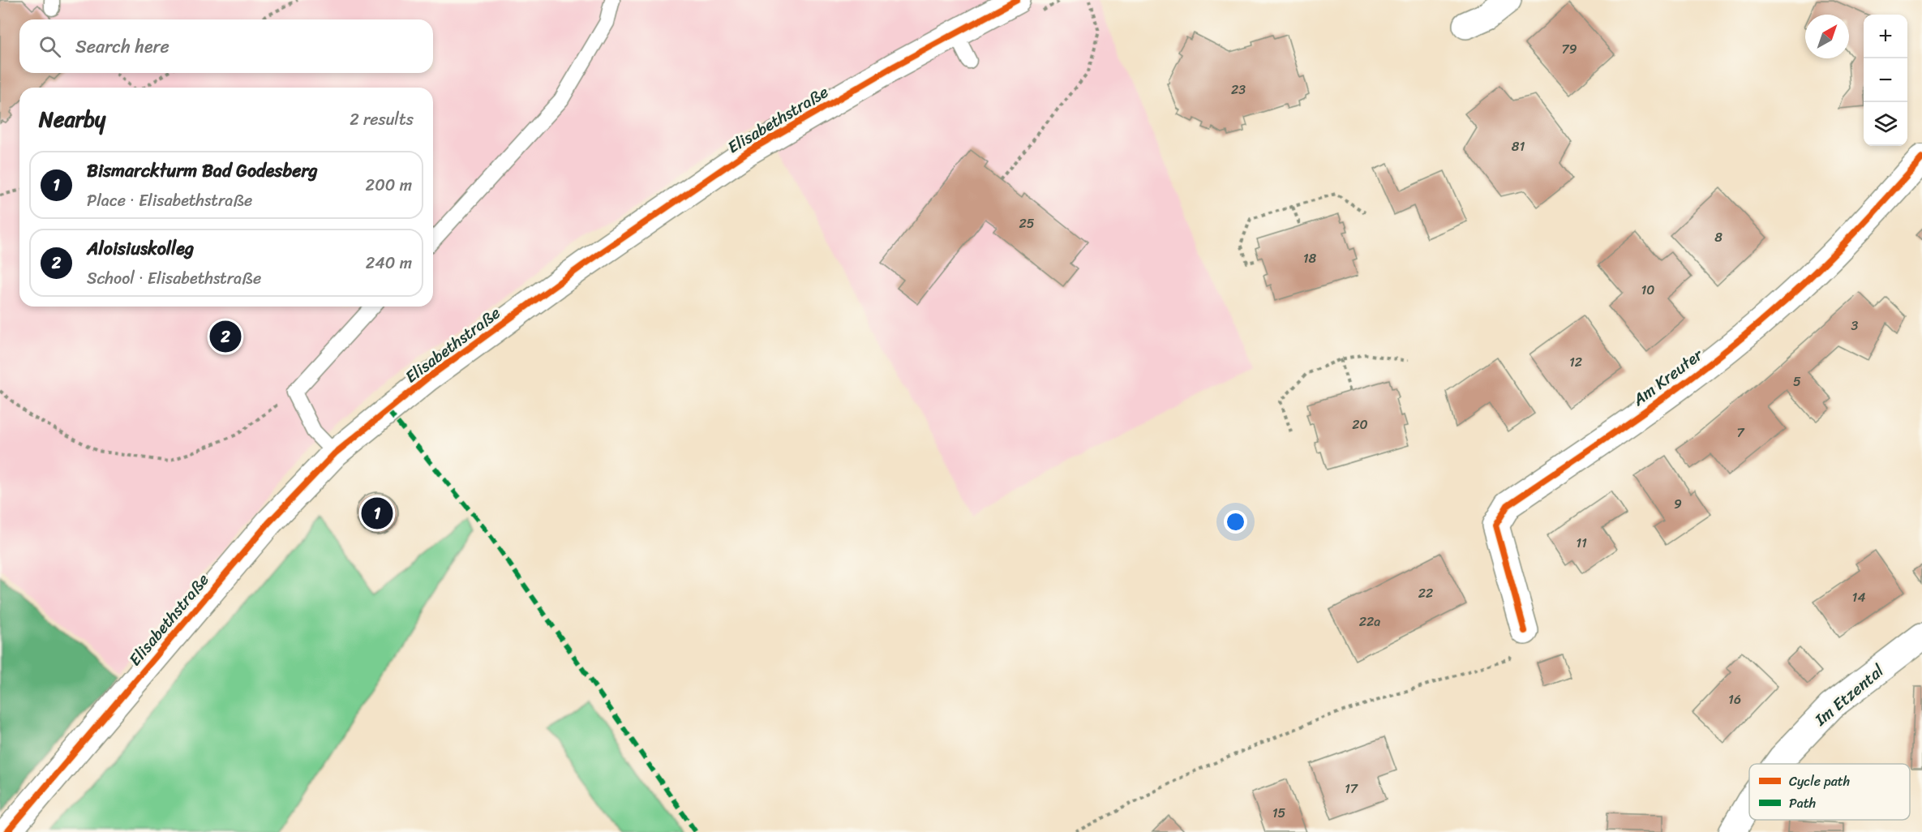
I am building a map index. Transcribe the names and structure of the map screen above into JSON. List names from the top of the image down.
{
  "streets": {
    "street": ["Elisabethstraße", "Am Kreuter", "Im Etzental"]
  },
  "house_numbers": [
    "79",
    "23",
    "81",
    "25",
    "8",
    "18",
    "10",
    "3",
    "12",
    "5",
    "20",
    "7",
    "9",
    "11",
    "22",
    "14",
    "22a",
    "16",
    "17",
    "15"
  ],
  "legend": ["Cycle path", "Path"],
  "north": "top right",
  "page": {
    "map_buttons": ["+", "−"],
    "search": "Search here",
    "heading": ["Nearby", "2 results"],
    "list": [
      {
        "mark": "1",
        "name": "Bismarckturm Bad Godesberg",
        "note": "Place · Elisabethstraße",
        "value": "200 m"
      },
      {
        "mark": "2",
        "name": "Aloisiuskolleg",
        "note": "School · Elisabethstraße",
        "value": "240 m"
      }
    ],
    "pins": ["2", "1"]
  }
}
